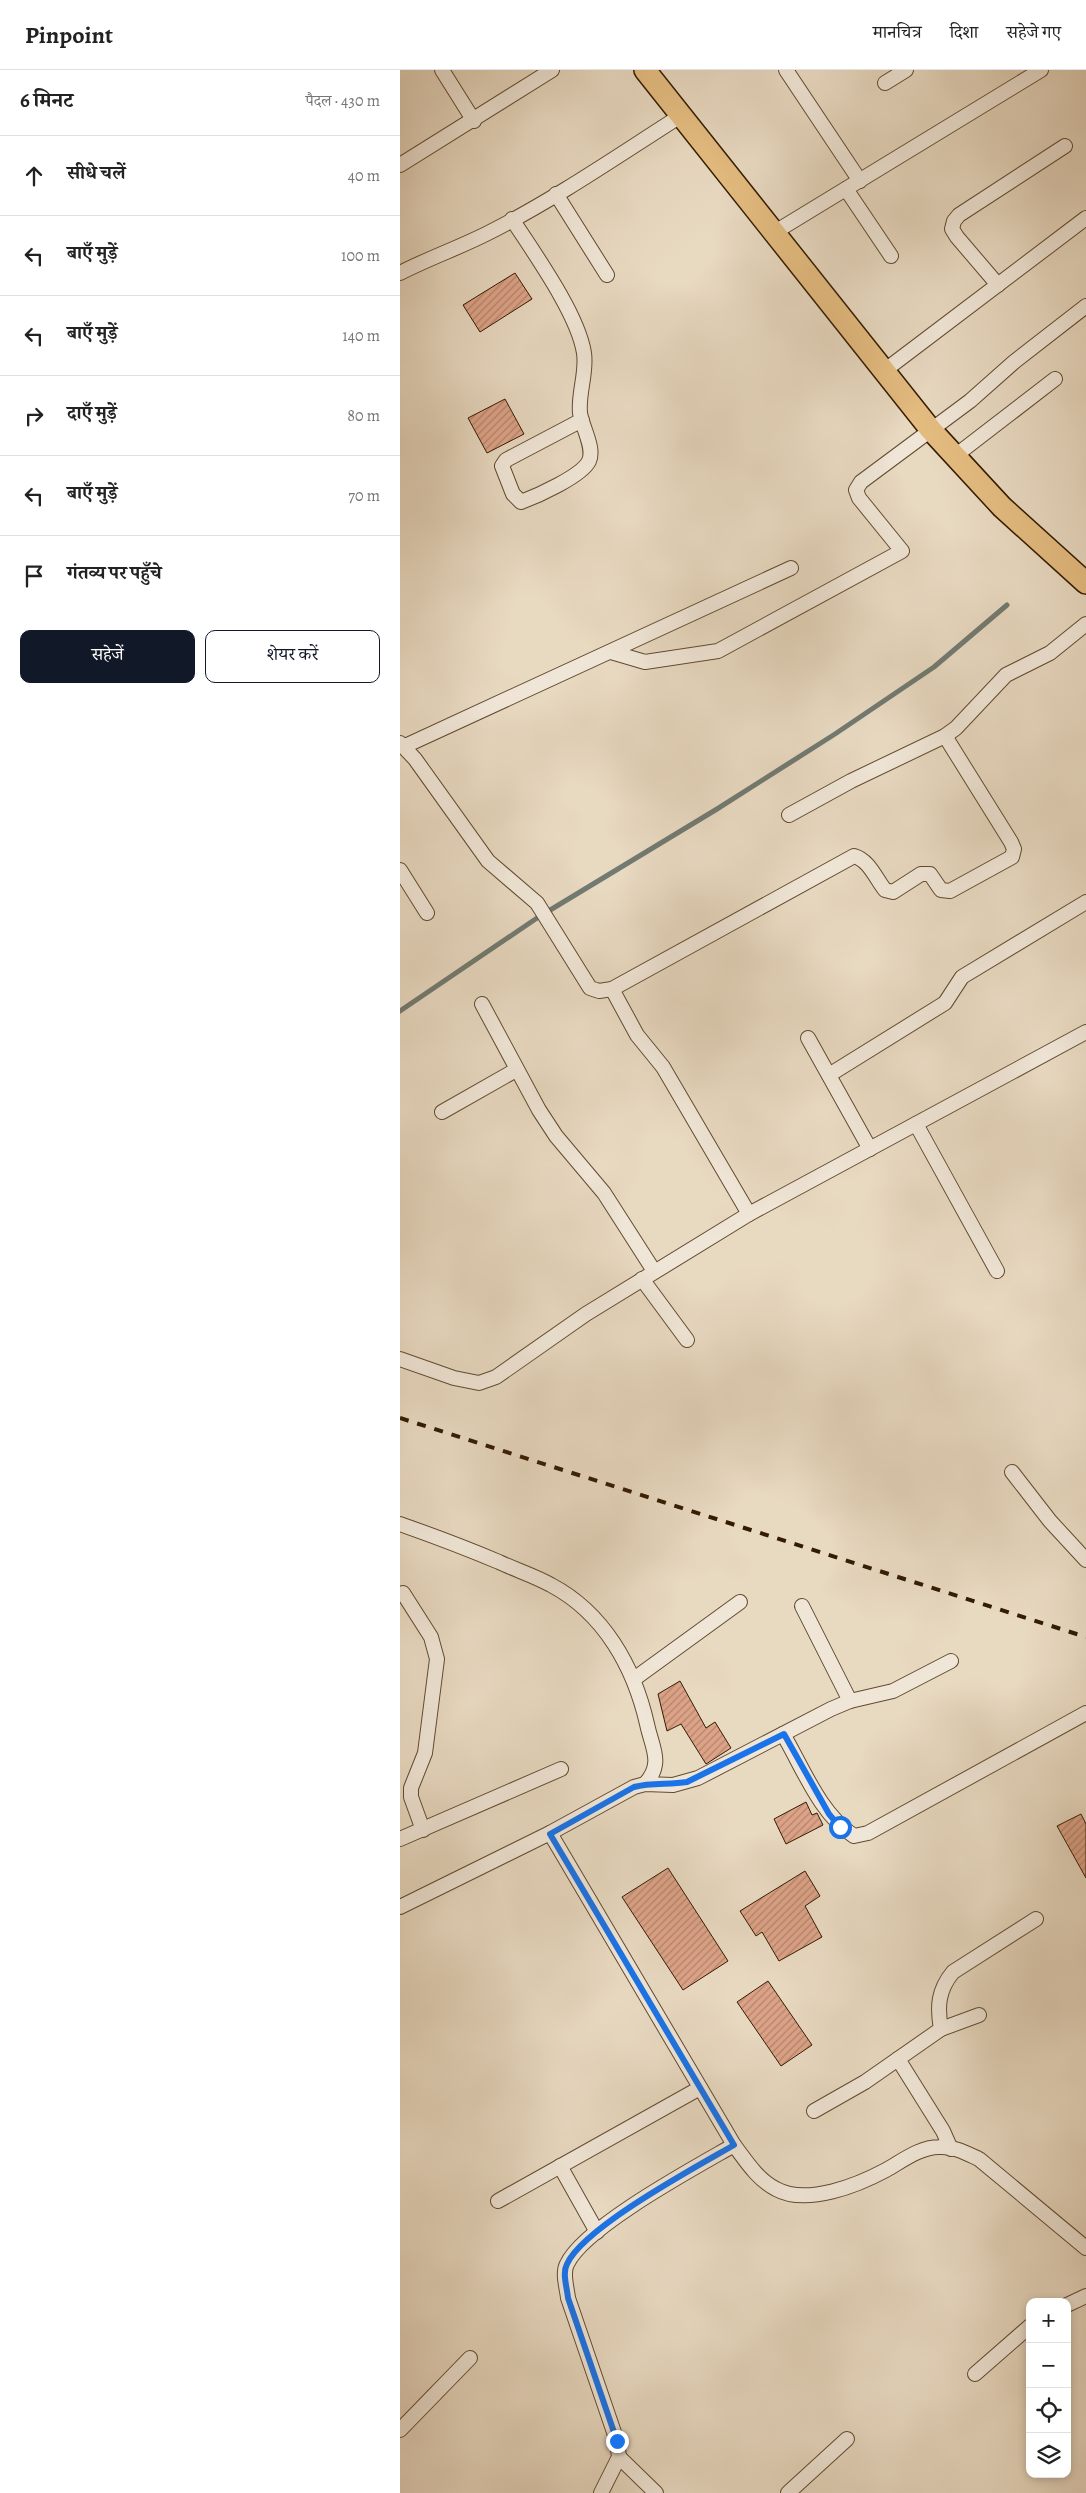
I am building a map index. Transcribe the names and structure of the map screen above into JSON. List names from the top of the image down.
{
  "page": {
    "header": "Pinpoint",
    "nav": ["मानचित्र", "दिशा", "सहेजे गए"],
    "heading": ["6 मिनट", "पैदल · 430 m"],
    "list": [
      ["सीधे चलें", "40 m"],
      ["बाएँ मुड़ें", "100 m"],
      ["बाएँ मुड़ें", "140 m"],
      ["दाएँ मुड़ें", "80 m"],
      ["बाएँ मुड़ें", "70 m"],
      "गंतव्य पर पहुँचे"
    ],
    "buttons": ["सहेजें", "शेयर करें"],
    "map_buttons": ["+", "−"]
  }
}
